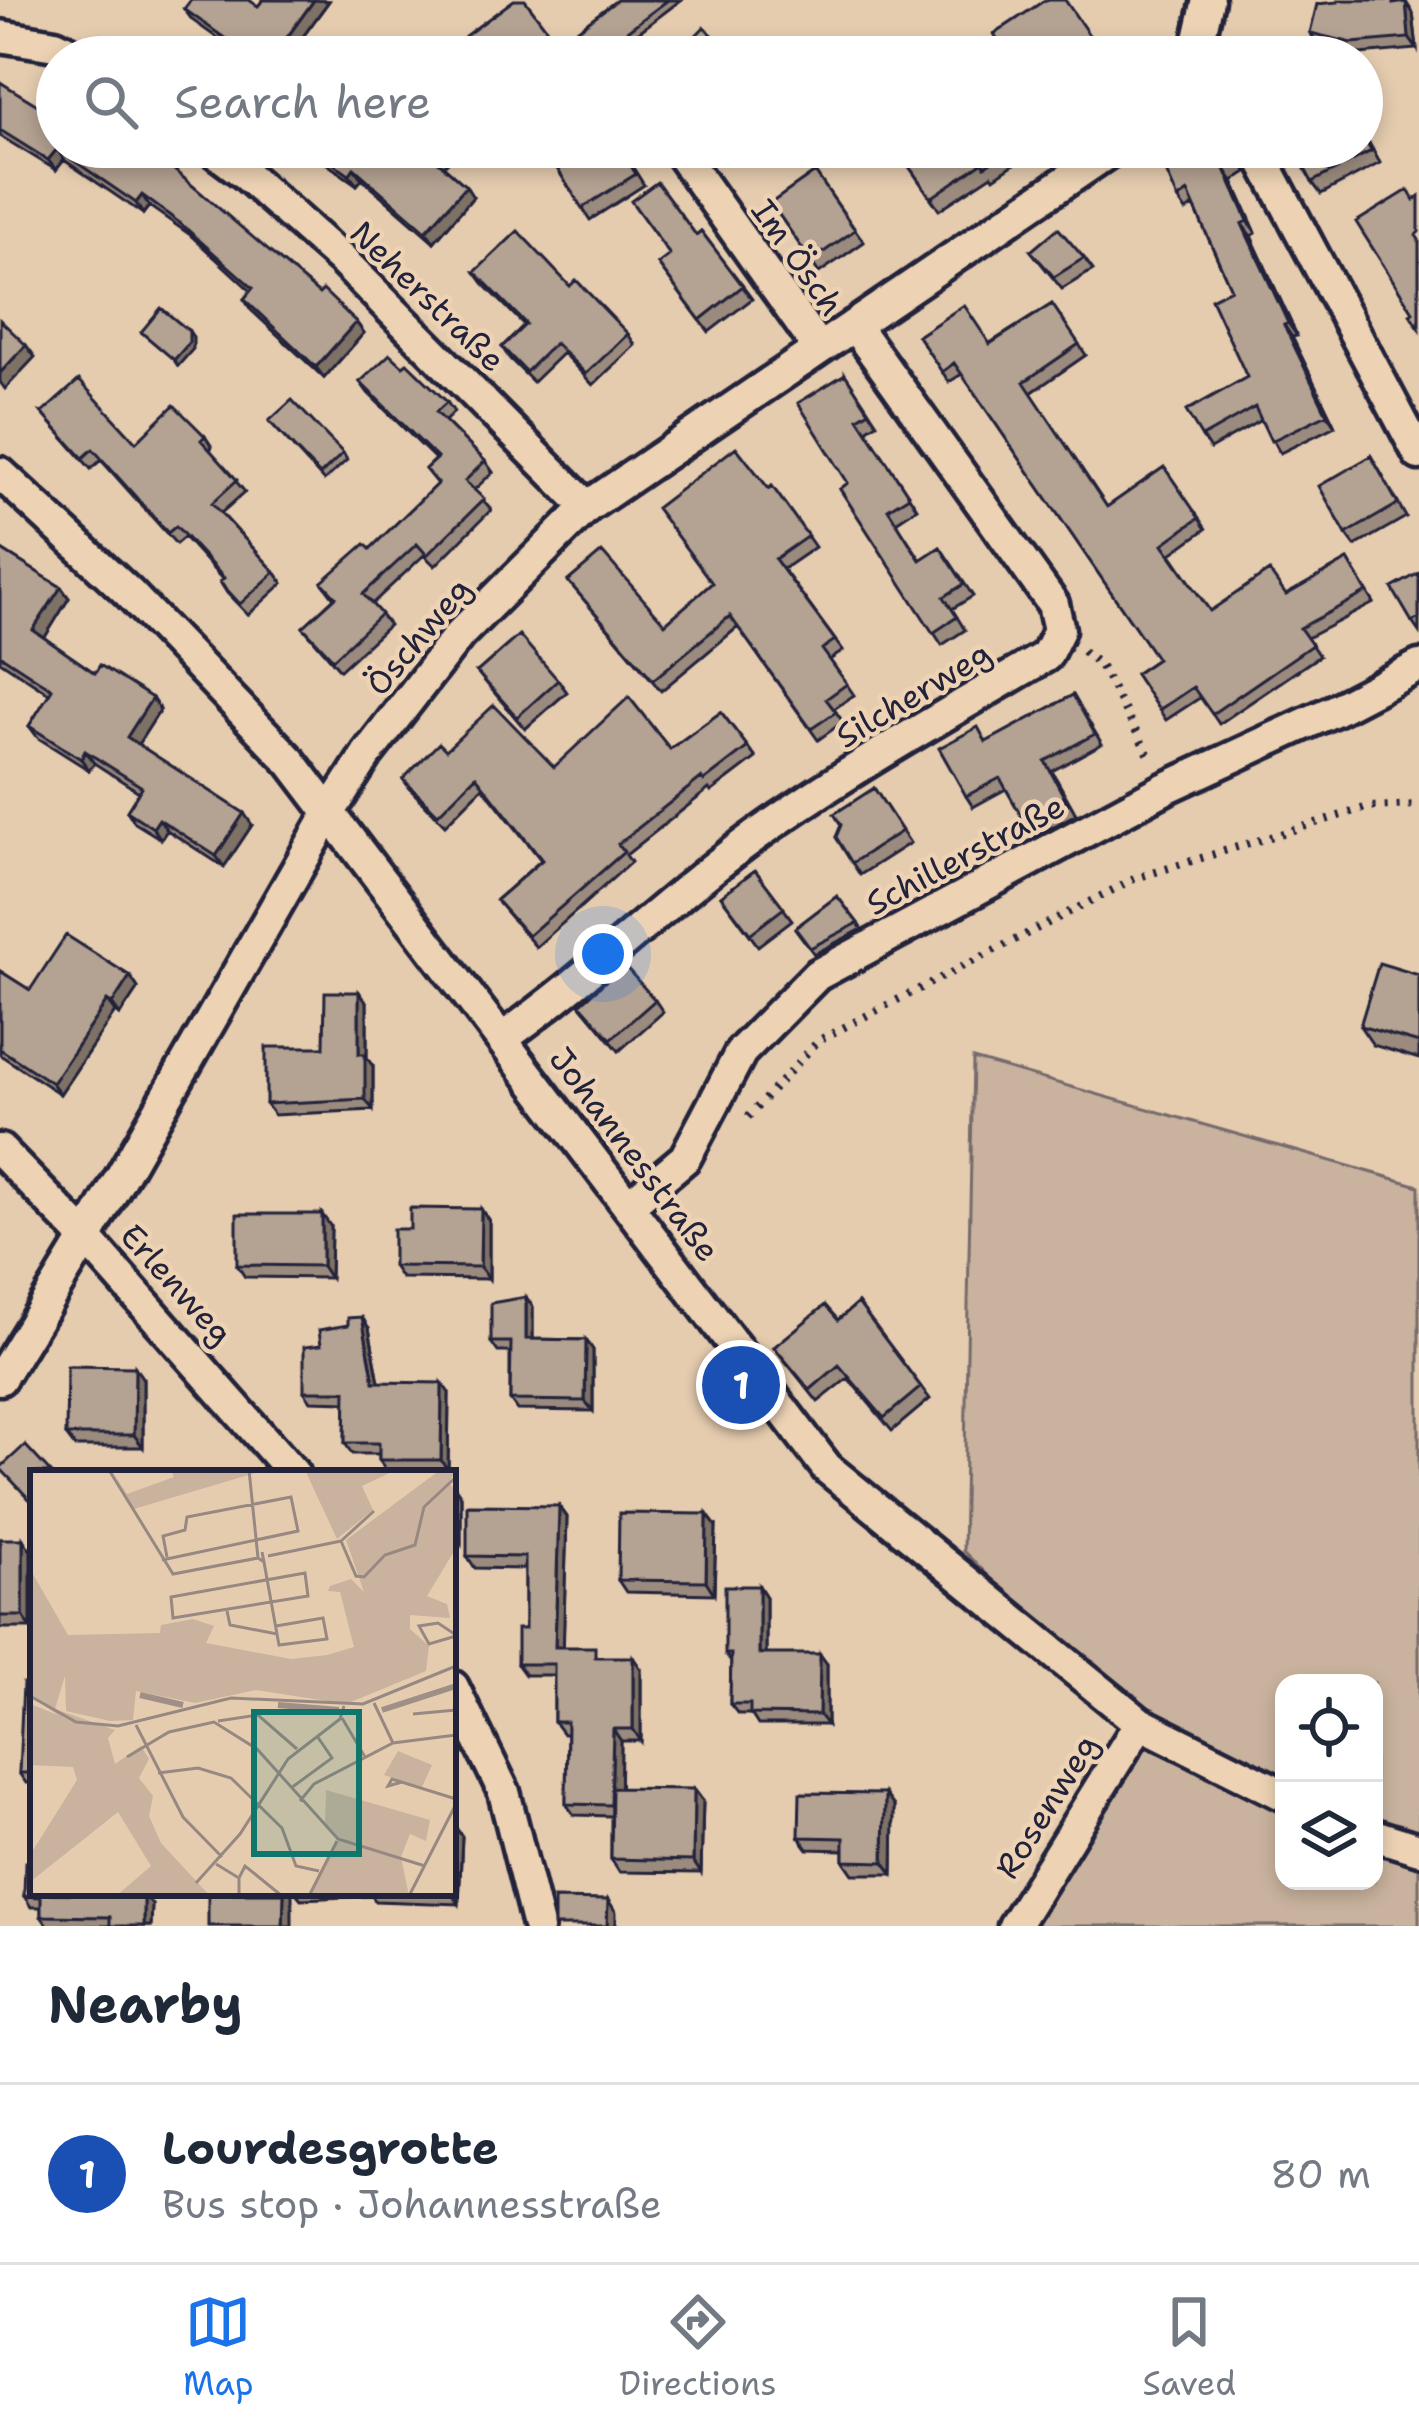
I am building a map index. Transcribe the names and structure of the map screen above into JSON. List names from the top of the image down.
{
  "streets": {
    "street": [
      "Im Ösch",
      "Neherstraße",
      "Öschweg",
      "Silcherweg",
      "Schillerstraße",
      "Johannesstraße",
      "Erlenweg",
      "Rosenweg"
    ]
  },
  "crossings": [
    ["Im Ösch", "Öschweg"],
    ["Neherstraße", "Öschweg"],
    ["Öschweg", "Johannesstraße"],
    ["Öschweg", "Erlenweg"],
    ["Silcherweg", "Johannesstraße"],
    ["Schillerstraße", "Johannesstraße"],
    ["Johannesstraße", "Rosenweg"]
  ],
  "page": {
    "search": "Search here",
    "pins": "1",
    "heading": "Nearby",
    "list": [
      {
        "mark": "1",
        "name": "Lourdesgrotte",
        "note": "Bus stop · Johannesstraße",
        "value": "80 m"
      }
    ],
    "nav": ["Map", "Directions", "Saved"]
  }
}
